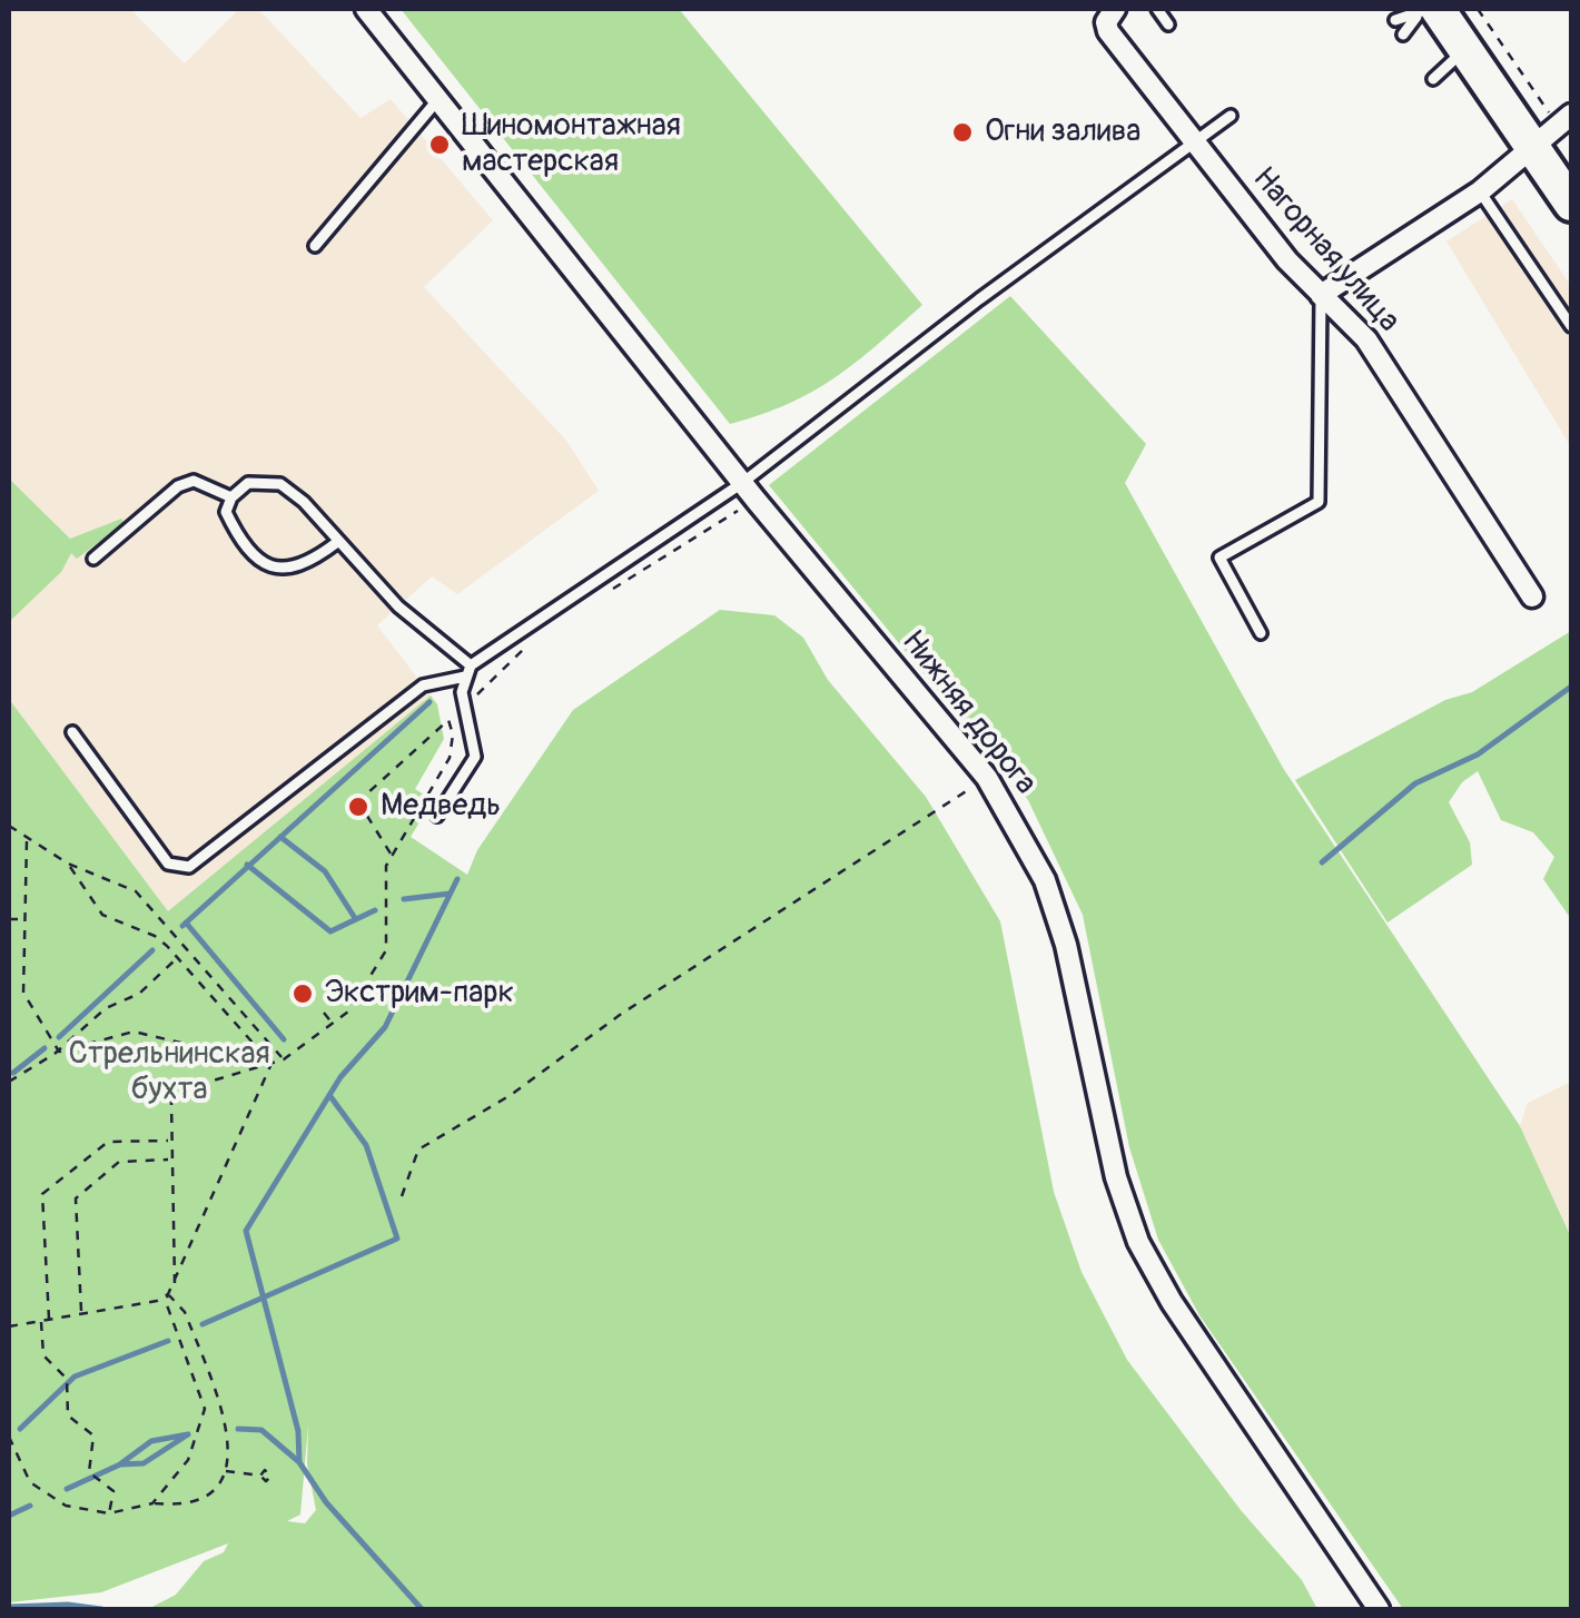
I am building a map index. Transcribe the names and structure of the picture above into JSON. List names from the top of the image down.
{
  "streets": {
    "street": ["Нагорная улица", "Нижняя дорога"]
  },
  "parks": ["Стрельнинская бухта"],
  "places": [
    "Огни залива",
    "Шиномонтажная мастерская",
    "Медведь",
    "Экстрим-парк"
  ]
}
